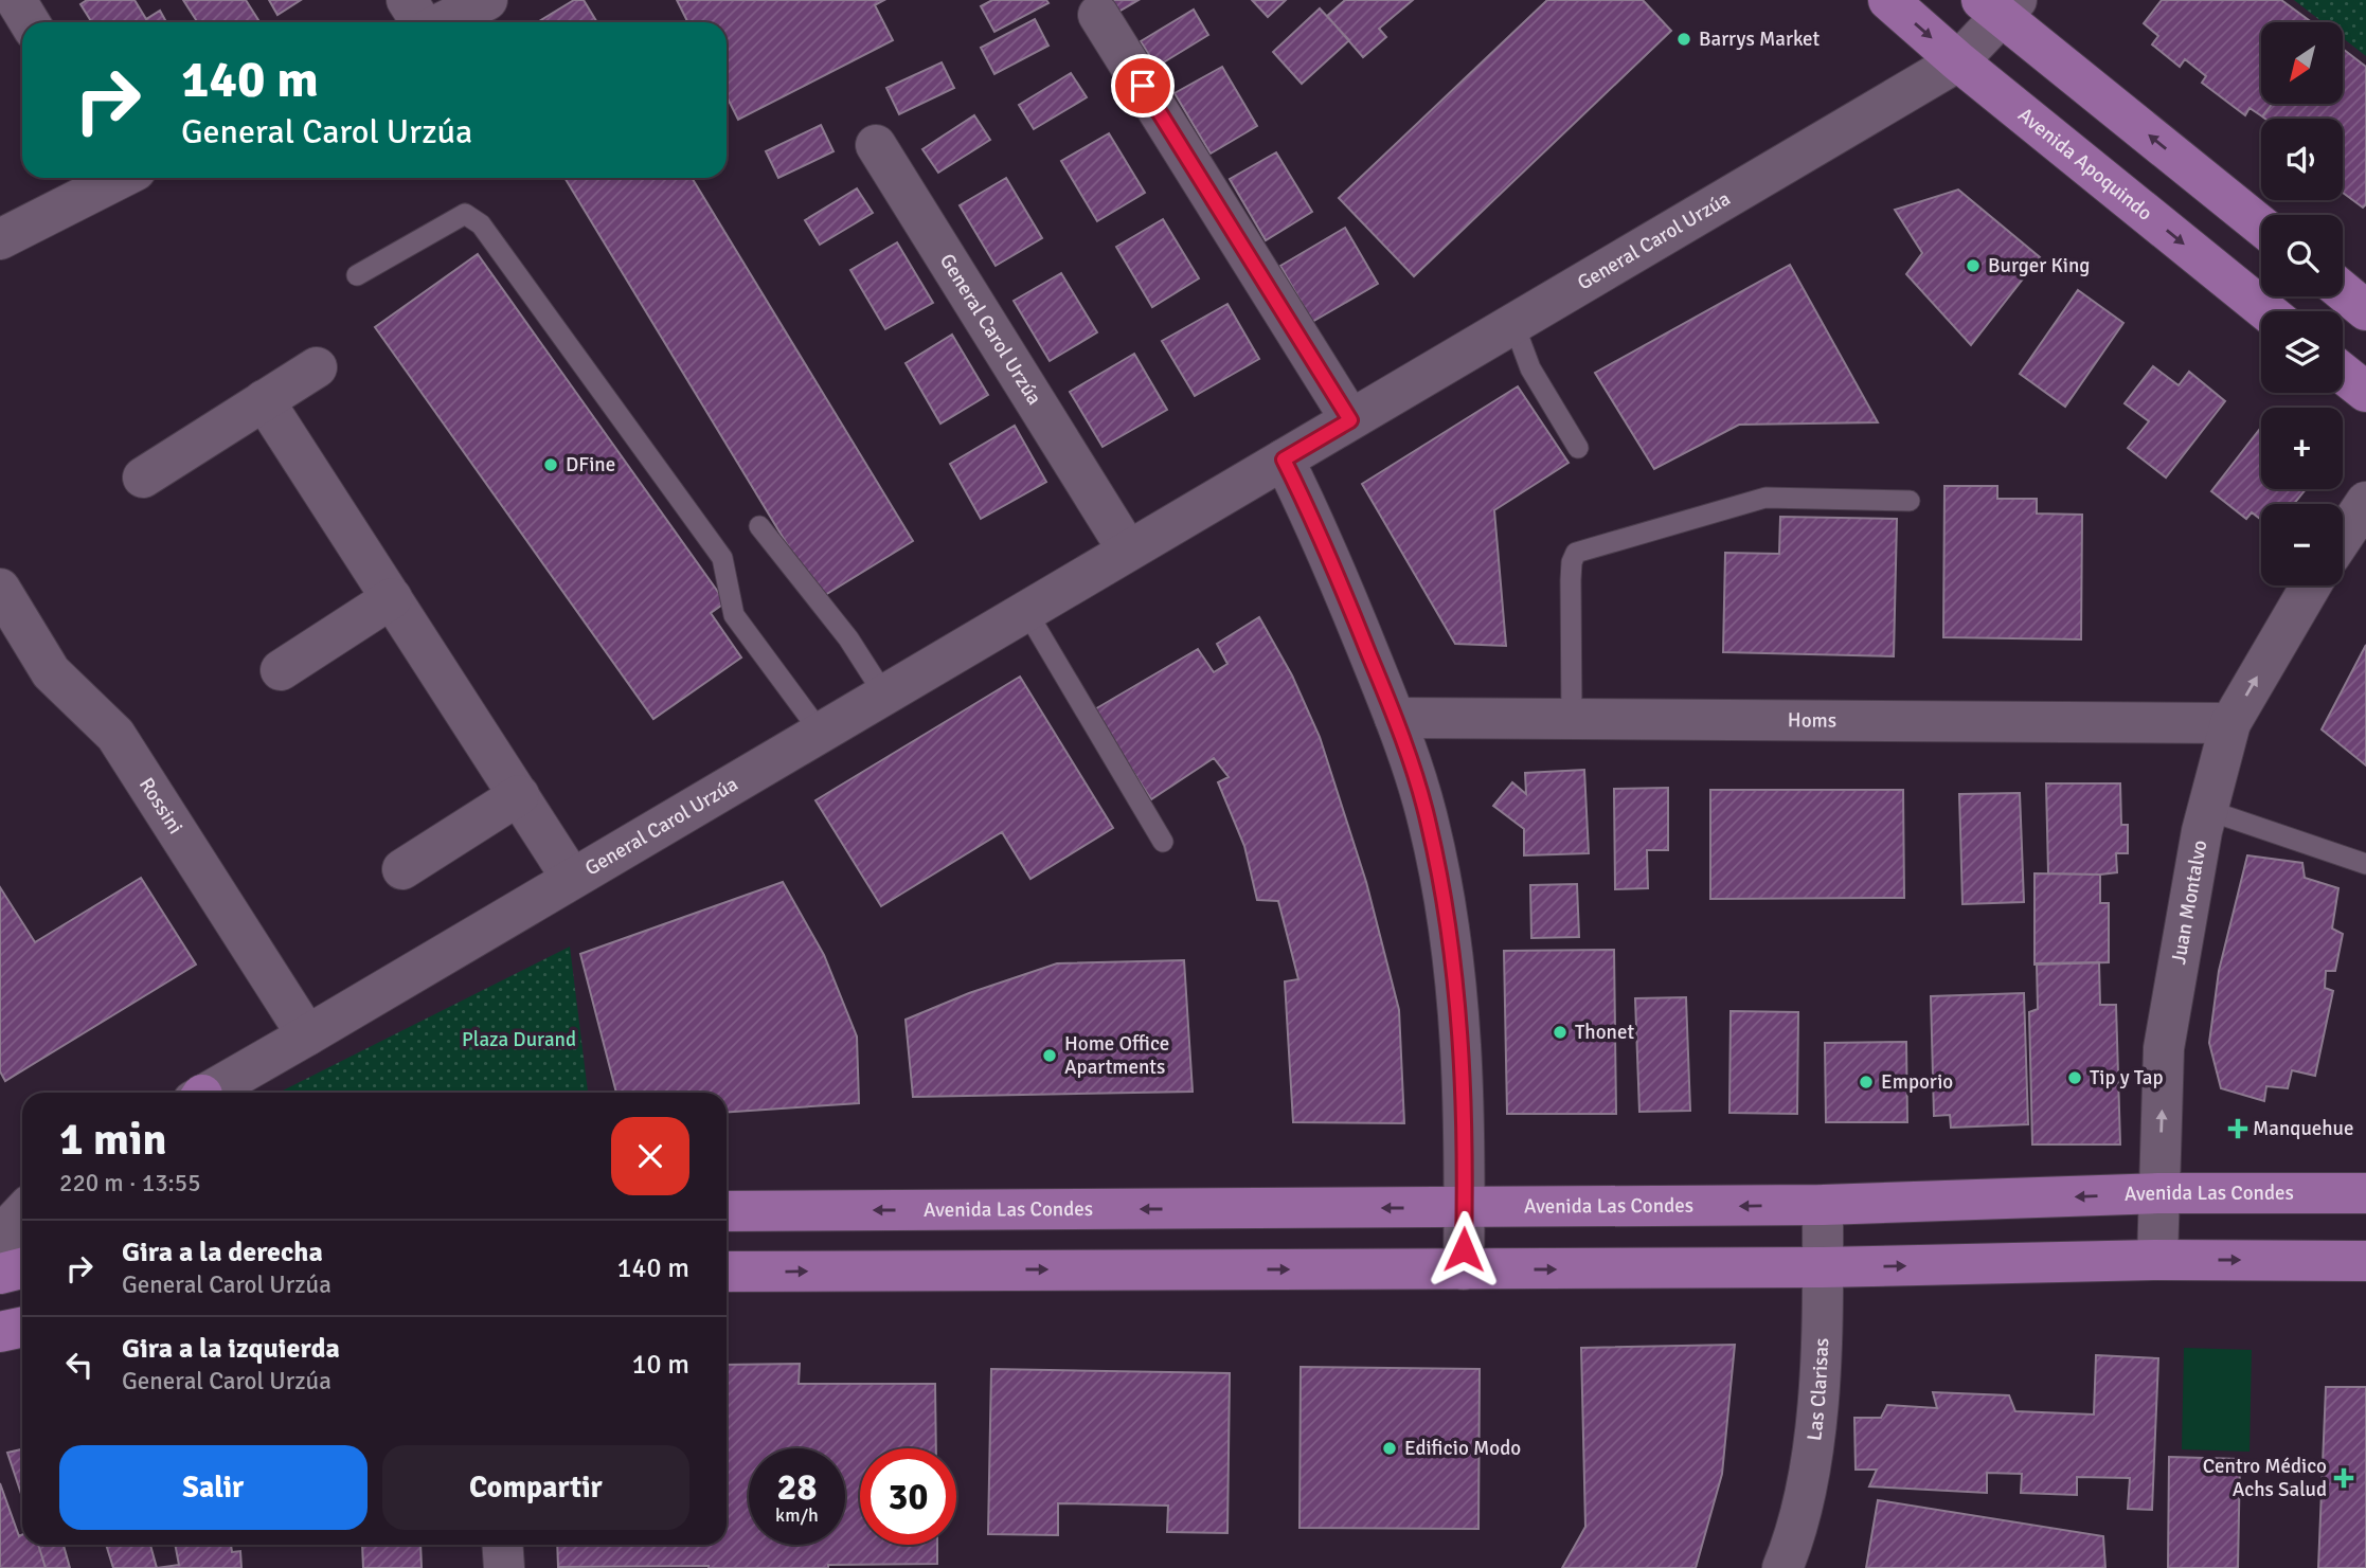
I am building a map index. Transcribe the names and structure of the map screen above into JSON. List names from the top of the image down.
{
  "streets": {
    "main road": ["Avenida Apoquindo", "Avenida Las Condes"],
    "street": [
      "General Carol Urzúa",
      "Homs",
      "Rossini",
      "Juan Montalvo",
      "Las Clarisas"
    ]
  },
  "crossings": [
    ["Avenida Apoquindo", "General Carol Urzúa"],
    ["General Carol Urzúa", "Rossini"],
    ["Homs", "Juan Montalvo"],
    ["Juan Montalvo", "Avenida Las Condes"],
    ["Avenida Las Condes", "Las Clarisas"]
  ],
  "one_way": ["Juan Montalvo"],
  "parks": ["Plaza Durand"],
  "places": {
    "other": [
      "Barrys Market",
      "Burger King",
      "DFine",
      "Thonet",
      "Home Office Apartments",
      "Tip y Tap",
      "Emporio",
      "Edificio Modo"
    ],
    "health": ["Manquehue", "Centro Médico Achs Salud"]
  },
  "north": "bottom left",
  "page": {
    "map_buttons": ["+", "−"],
    "turn": ["140 m", "General Carol Urzúa"],
    "heading": ["1 min", "220 m · 13:55"],
    "list": [
      {
        "name": "Gira a la derecha",
        "note": "General Carol Urzúa",
        "value": "140 m"
      },
      {
        "name": "Gira a la izquierda",
        "note": "General Carol Urzúa",
        "value": "10 m"
      }
    ],
    "buttons": ["Salir", "Compartir"],
    "speed": "28 km/h",
    "limit": "30"
  }
}
